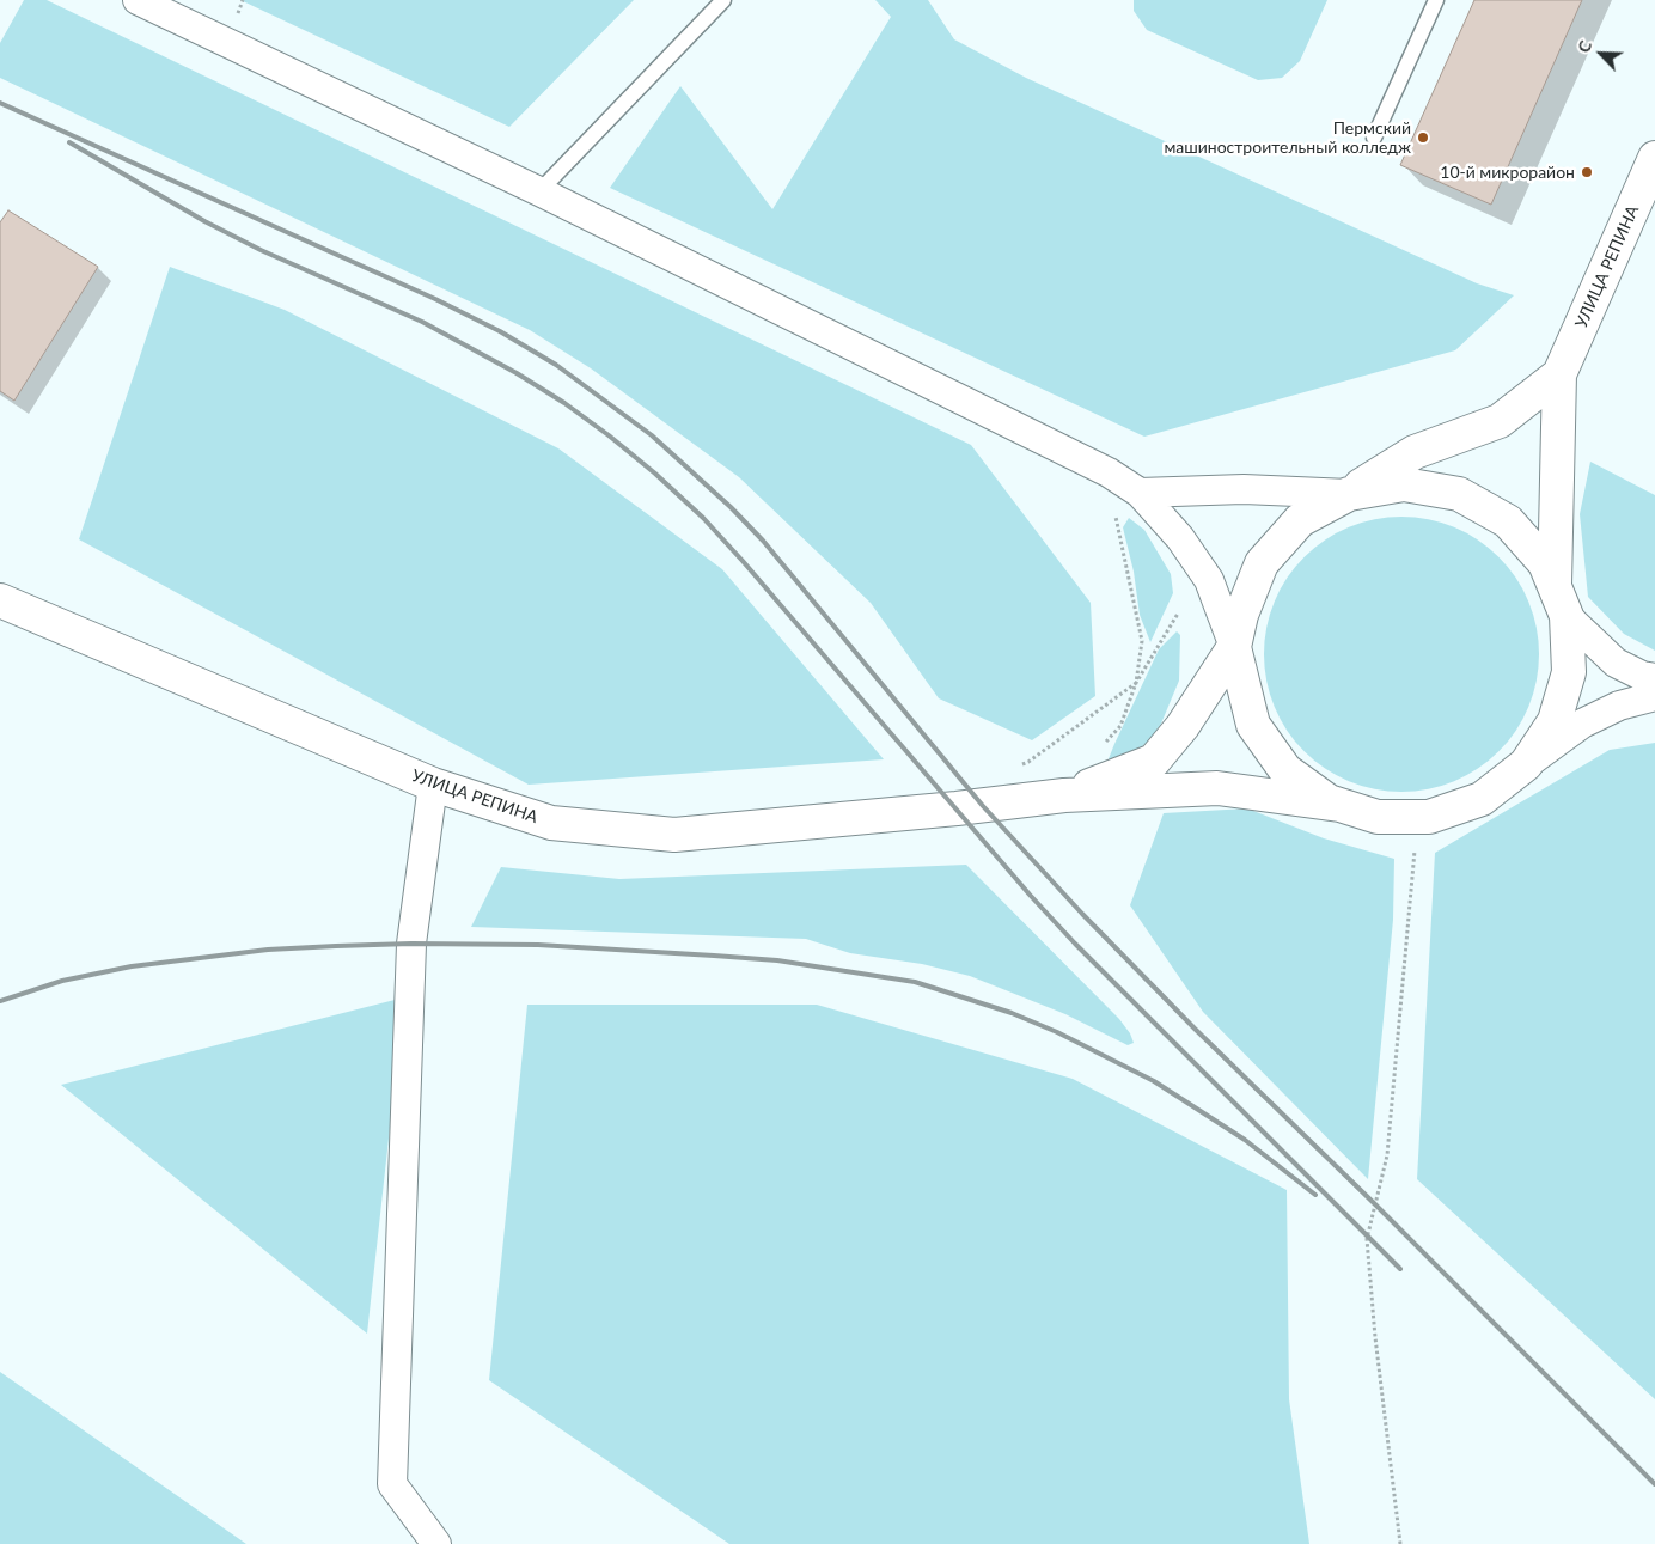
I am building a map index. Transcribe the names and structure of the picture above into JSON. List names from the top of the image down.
{
  "streets": {
    "street": ["УЛИЦА РЕПИНА"]
  },
  "places": ["Пермский машиностроительный колледж", "10-й микрорайон"],
  "north": "top left"
}
